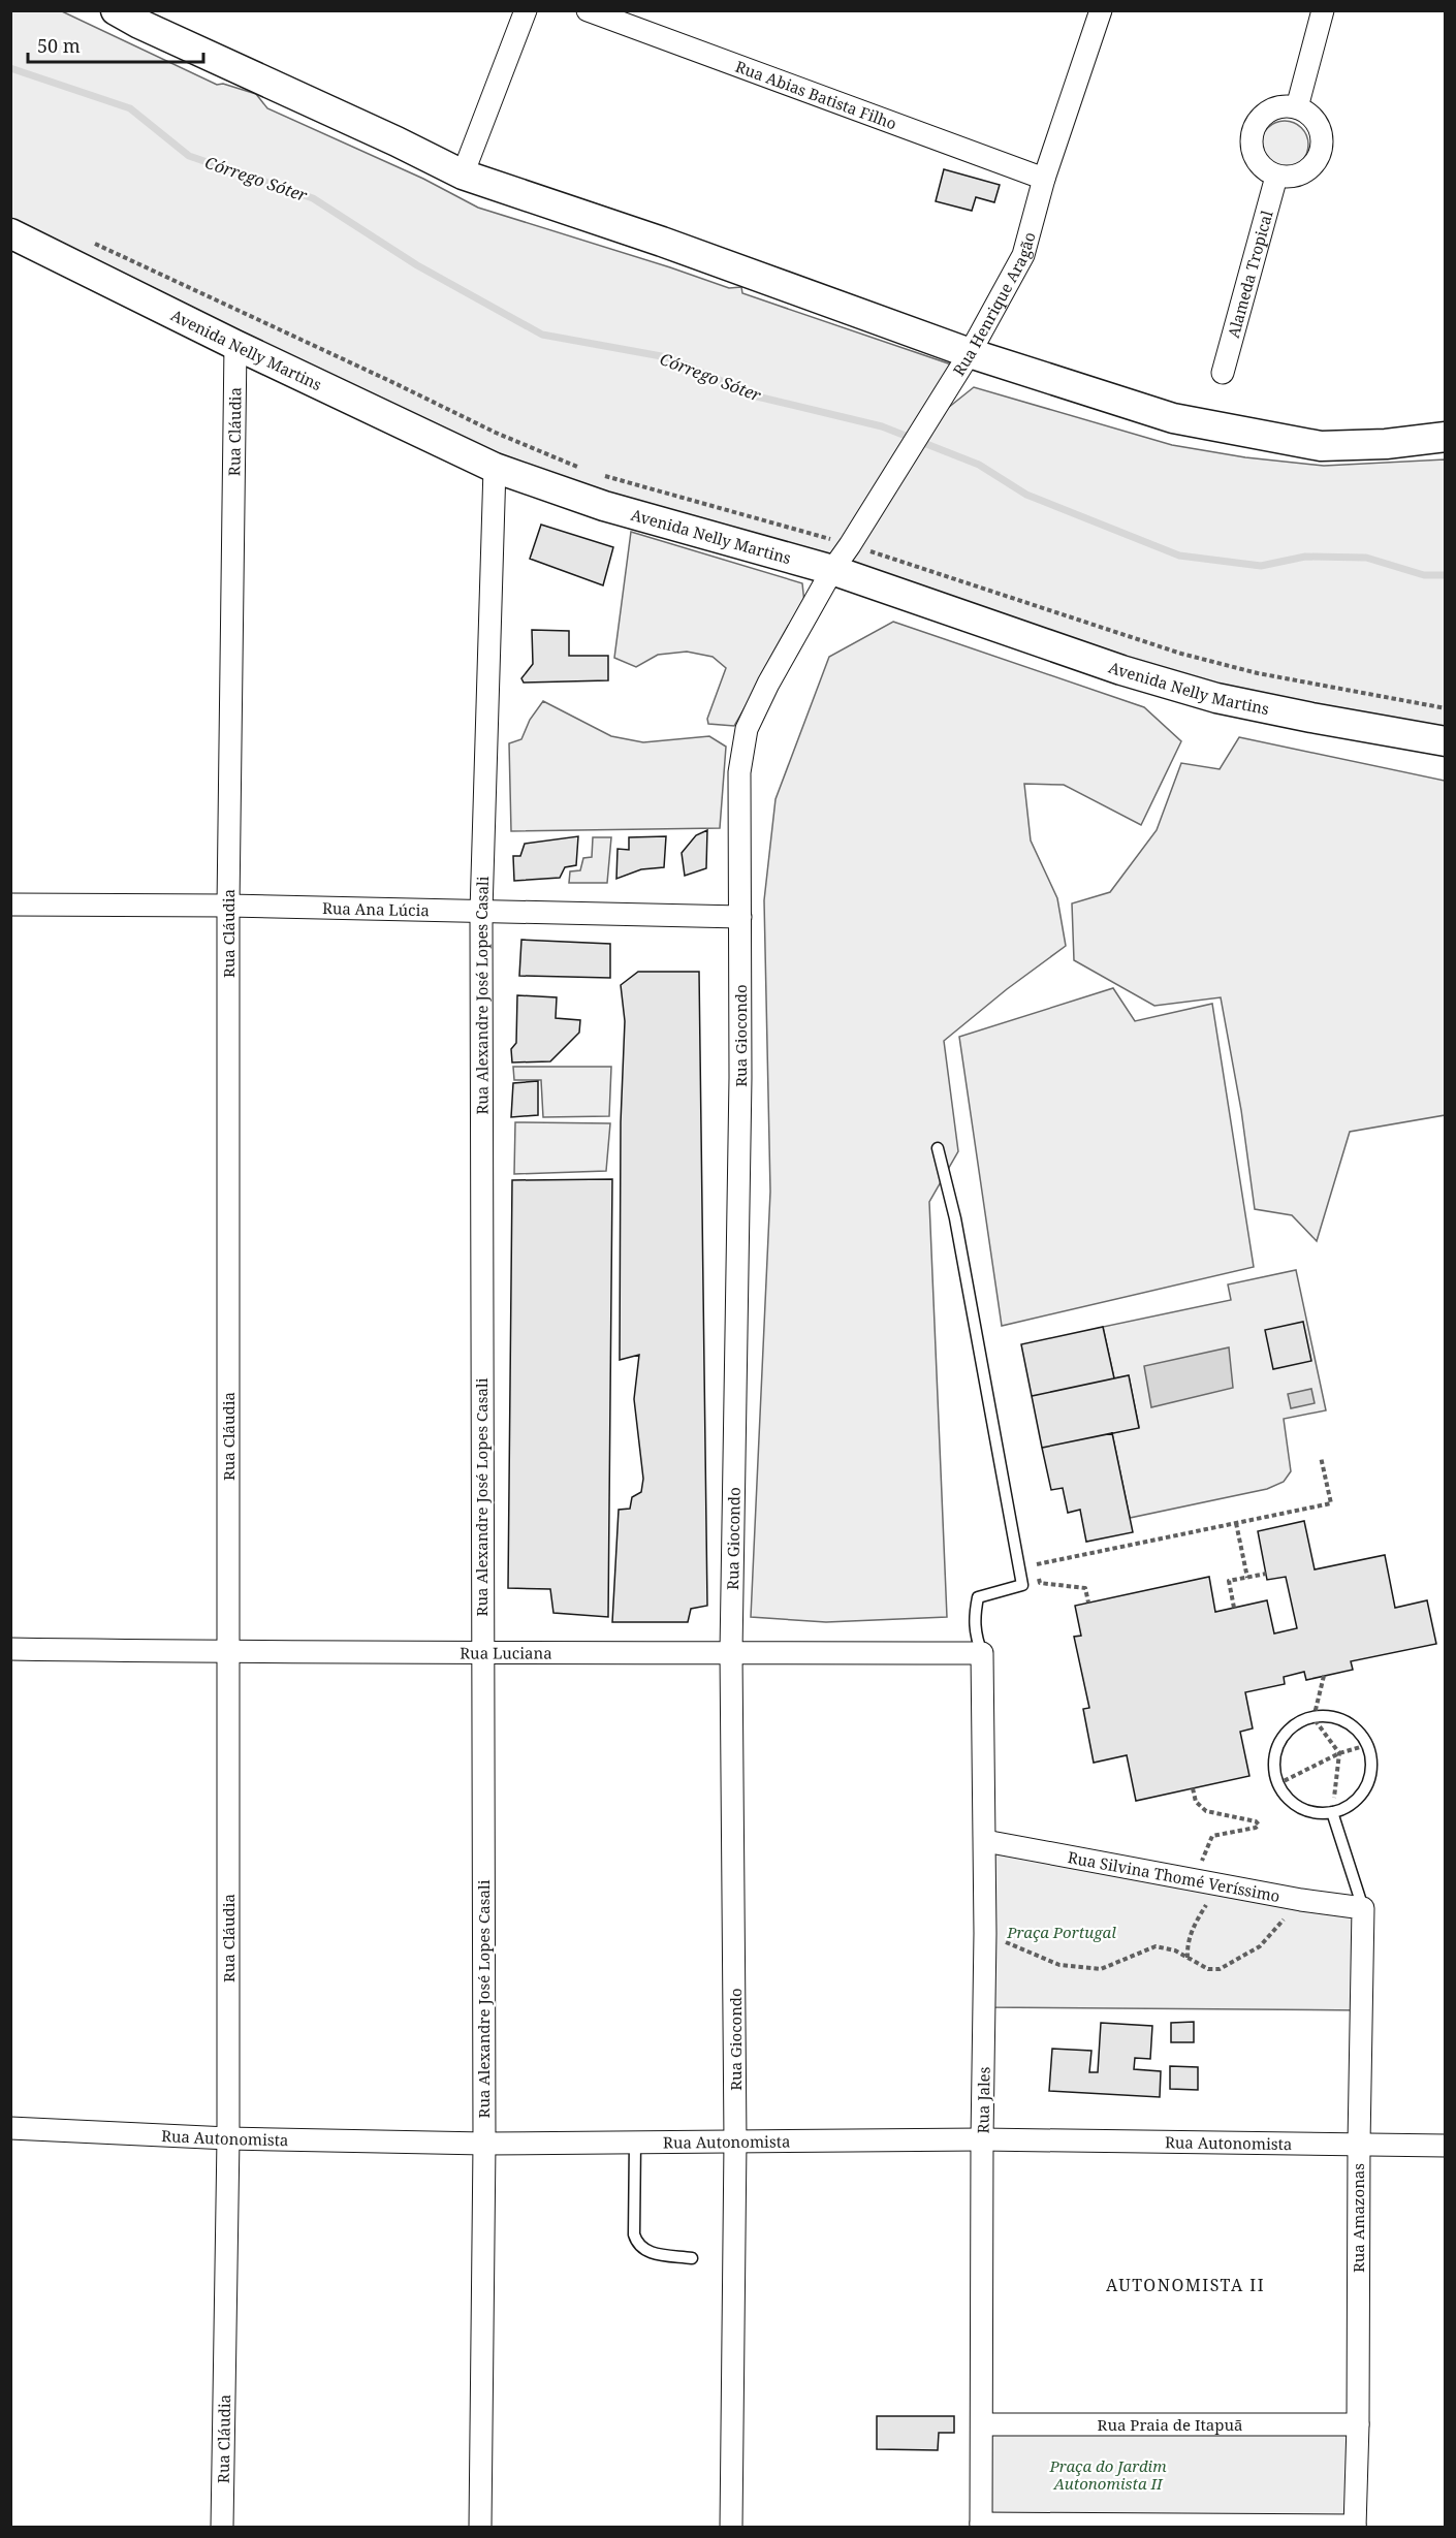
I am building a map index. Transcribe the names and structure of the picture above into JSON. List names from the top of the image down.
{
  "streets": {
    "main road": ["Avenida Nelly Martins"],
    "street": [
      "Rua Abias Batista Filho",
      "Alameda Tropical",
      "Rua Henrique Aragão",
      "Rua Cláudia",
      "Rua Ana Lúcia",
      "Rua Alexandre José Lopes Casali",
      "Rua Giocondo",
      "Rua Luciana",
      "Rua Silvina Thomé Veríssimo",
      "Rua Jales",
      "Rua Autonomista",
      "Rua Amazonas",
      "Rua Praia de Itapuã"
    ]
  },
  "crossings": [
    ["Rua Abias Batista Filho", "Rua Henrique Aragão"],
    ["Rua Henrique Aragão", "Avenida Nelly Martins"],
    ["Rua Henrique Aragão", "Rua Giocondo"],
    ["Avenida Nelly Martins", "Rua Cláudia"],
    ["Avenida Nelly Martins", "Rua Alexandre José Lopes Casali"],
    ["Avenida Nelly Martins", "Rua Giocondo"],
    ["Rua Cláudia", "Rua Ana Lúcia"],
    ["Rua Cláudia", "Rua Luciana"],
    ["Rua Cláudia", "Rua Autonomista"],
    ["Rua Ana Lúcia", "Rua Alexandre José Lopes Casali"],
    ["Rua Ana Lúcia", "Rua Giocondo"],
    ["Rua Alexandre José Lopes Casali", "Rua Luciana"],
    ["Rua Alexandre José Lopes Casali", "Rua Autonomista"],
    ["Rua Giocondo", "Rua Luciana"],
    ["Rua Giocondo", "Rua Autonomista"],
    ["Rua Luciana", "Rua Jales"],
    ["Rua Silvina Thomé Veríssimo", "Rua Jales"],
    ["Rua Silvina Thomé Veríssimo", "Rua Amazonas"],
    ["Rua Jales", "Rua Autonomista"],
    ["Rua Jales", "Rua Praia de Itapuã"],
    ["Rua Autonomista", "Rua Amazonas"],
    ["Rua Amazonas", "Rua Praia de Itapuã"]
  ],
  "districts": ["AUTONOMISTA II"],
  "water": ["Córrego Sóter"],
  "parks": ["Praça Portugal", "Praça do Jardim Autonomista II"],
  "scale_bar": "50 m"
}
